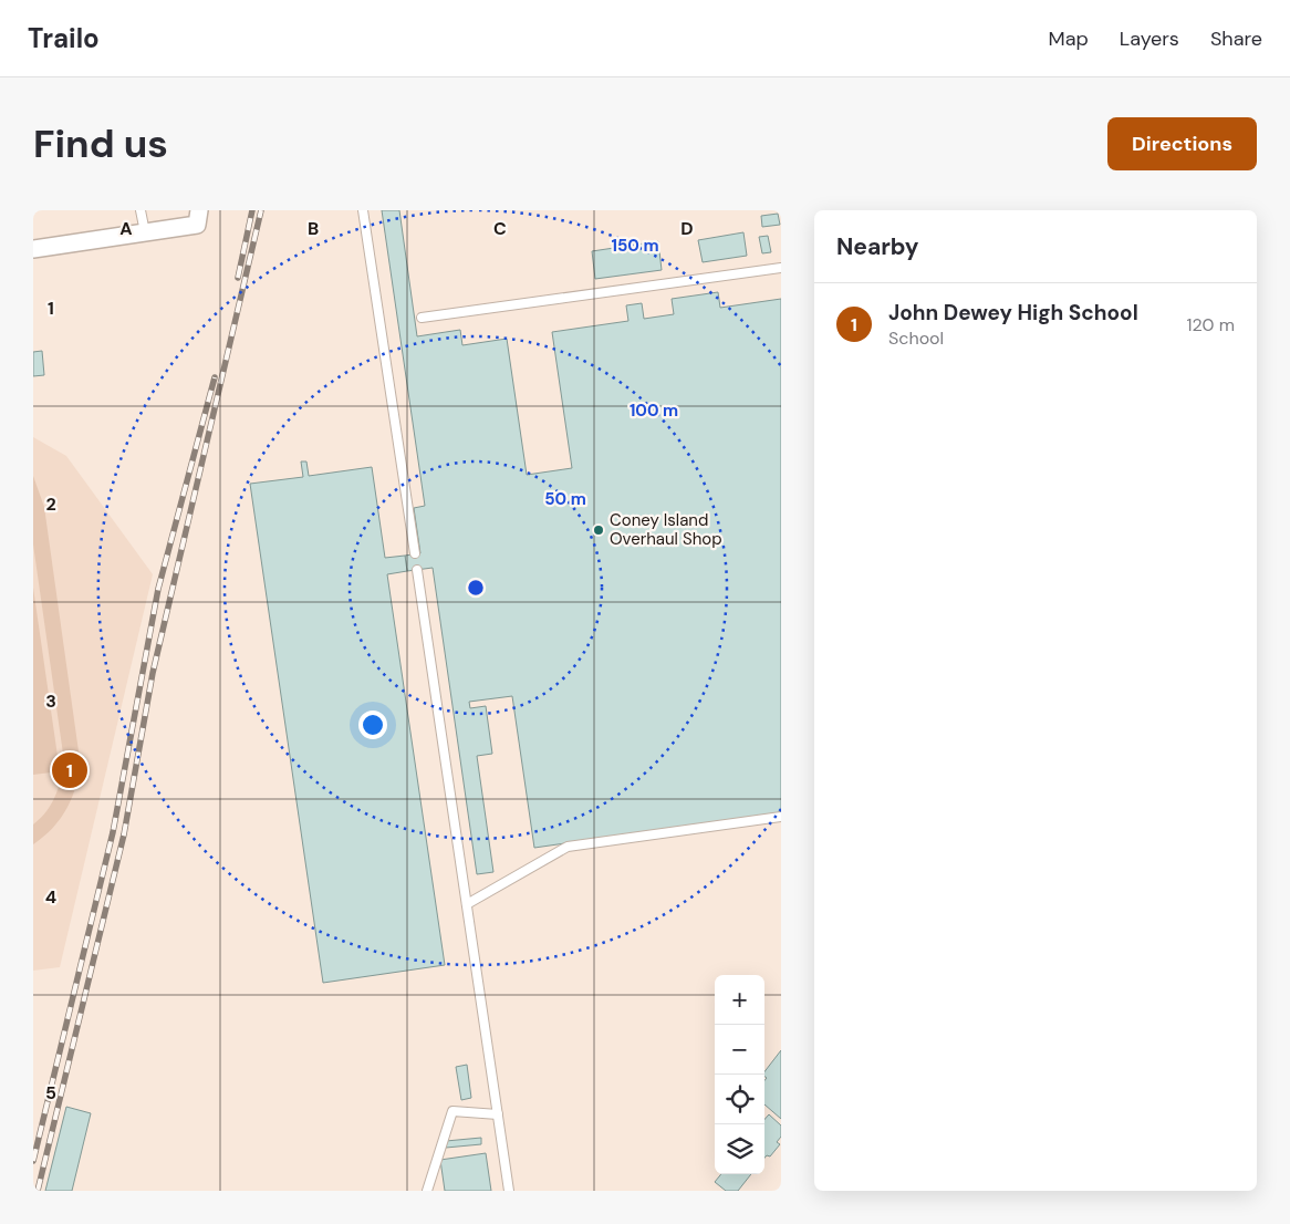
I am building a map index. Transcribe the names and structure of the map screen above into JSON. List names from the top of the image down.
{
  "places": ["Coney Island Overhaul Shop"],
  "page": {
    "header": "Trailo",
    "nav": ["Map", "Layers", "Share"],
    "buttons": "Directions",
    "title": "Find us",
    "heading": "Nearby",
    "list": [
      {
        "mark": "1",
        "name": "John Dewey High School",
        "note": "School",
        "value": "120 m"
      }
    ],
    "pins": "1",
    "map_buttons": ["+", "−"]
  },
  "grid": {
    "columns": [
      "A",
      "B",
      "C",
      "D"
    ],
    "rows": [
      "1",
      "2",
      "3",
      "4",
      "5"
    ]
  },
  "rings": ["150 m", "100 m", "50 m"]
}
